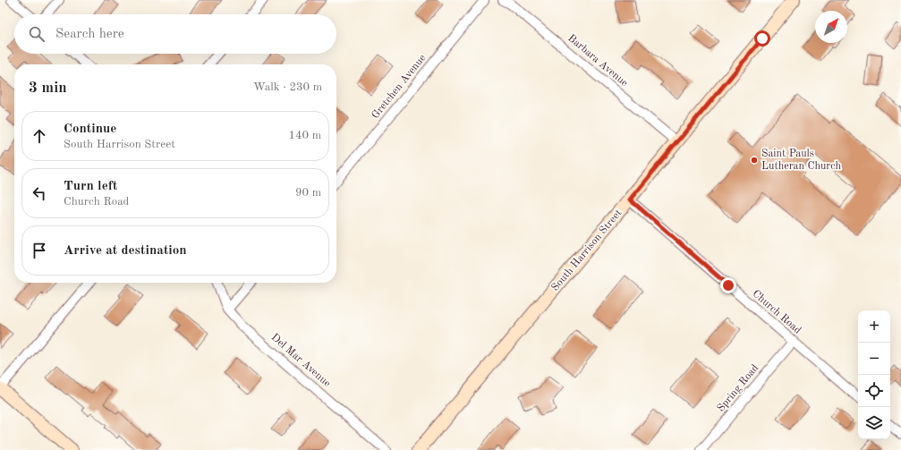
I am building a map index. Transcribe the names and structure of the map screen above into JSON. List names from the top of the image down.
{
  "streets": {
    "main road": ["South Harrison Street"],
    "street": [
      "Barbara Avenue",
      "Gretchen Avenue",
      "Church Road",
      "Del Mar Avenue",
      "Spring Road"
    ]
  },
  "crossings": [
    ["Barbara Avenue", "South Harrison Street"],
    ["South Harrison Street", "Church Road"],
    ["Church Road", "Spring Road"]
  ],
  "places": ["Saint Pauls Lutheran Church"],
  "north": "top right",
  "page": {
    "search": "Search here",
    "heading": ["3 min", "Walk · 230 m"],
    "list": [
      ["Continue", "South Harrison Street", "140 m"],
      ["Turn left", "Church Road", "90 m"],
      "Arrive at destination"
    ],
    "map_buttons": ["+", "−"]
  }
}
